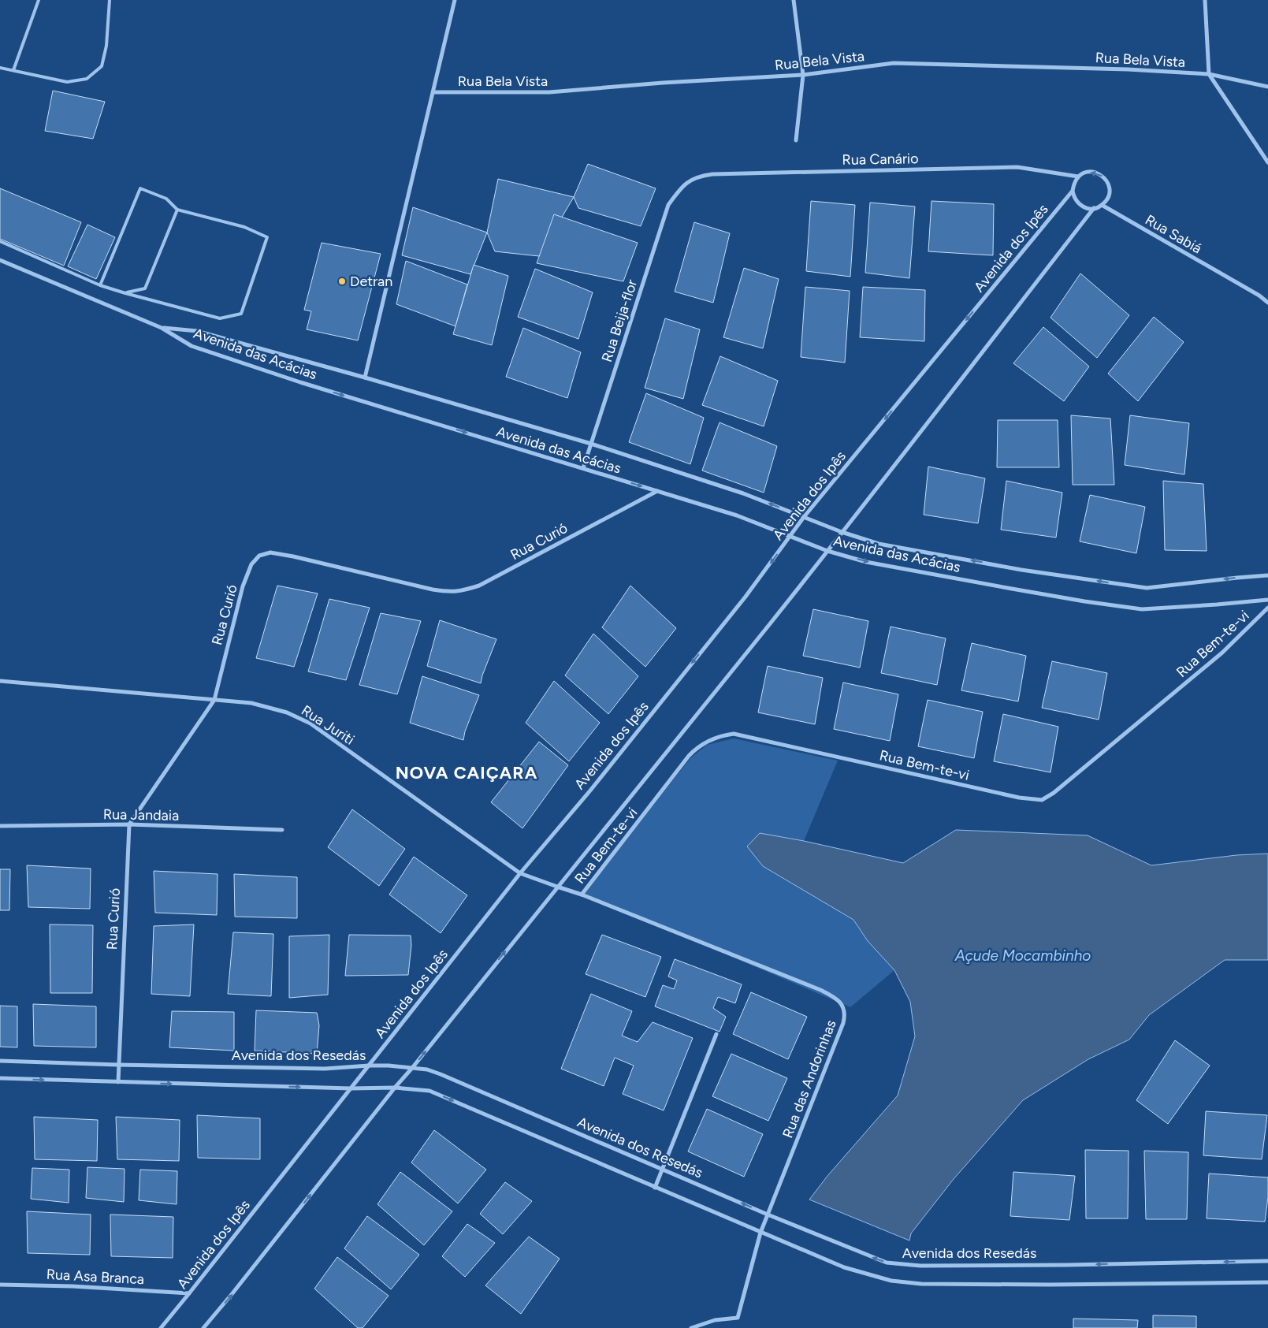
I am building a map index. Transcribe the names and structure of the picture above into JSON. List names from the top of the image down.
{
  "streets": {
    "street": [
      "Rua Bela Vista",
      "Rua Canário",
      "Rua Sabiá",
      "Avenida dos Ipês",
      "Rua Beija-flor",
      "Avenida das Acácias",
      "Rua Curió",
      "Rua Bem-te-vi",
      "Rua Juriti",
      "Rua Jandaia",
      "Avenida dos Resedás",
      "Rua das Andorinhas",
      "Rua Asa Branca"
    ]
  },
  "crossings": [
    ["Rua Canário", "Rua Sabiá"],
    ["Rua Canário", "Avenida dos Ipês"],
    ["Rua Canário", "Rua Beija-flor"],
    ["Rua Sabiá", "Avenida dos Ipês"],
    ["Avenida dos Ipês", "Avenida das Acácias"],
    ["Avenida dos Ipês", "Rua Juriti"],
    ["Avenida dos Ipês", "Avenida dos Resedás"],
    ["Avenida dos Ipês", "Rua Asa Branca"],
    ["Rua Beija-flor", "Avenida das Acácias"],
    ["Avenida das Acácias", "Rua Curió"],
    ["Rua Curió", "Rua Juriti"],
    ["Rua Curió", "Rua Jandaia"],
    ["Rua Curió", "Avenida dos Resedás"],
    ["Rua Bem-te-vi", "Rua Juriti"],
    ["Rua Bem-te-vi", "Rua das Andorinhas"],
    ["Rua Juriti", "Rua das Andorinhas"],
    ["Avenida dos Resedás", "Rua das Andorinhas"]
  ],
  "districts": ["NOVA CAIÇARA"],
  "water": ["Açude Mocambinho"],
  "places": ["Detran"]
}
